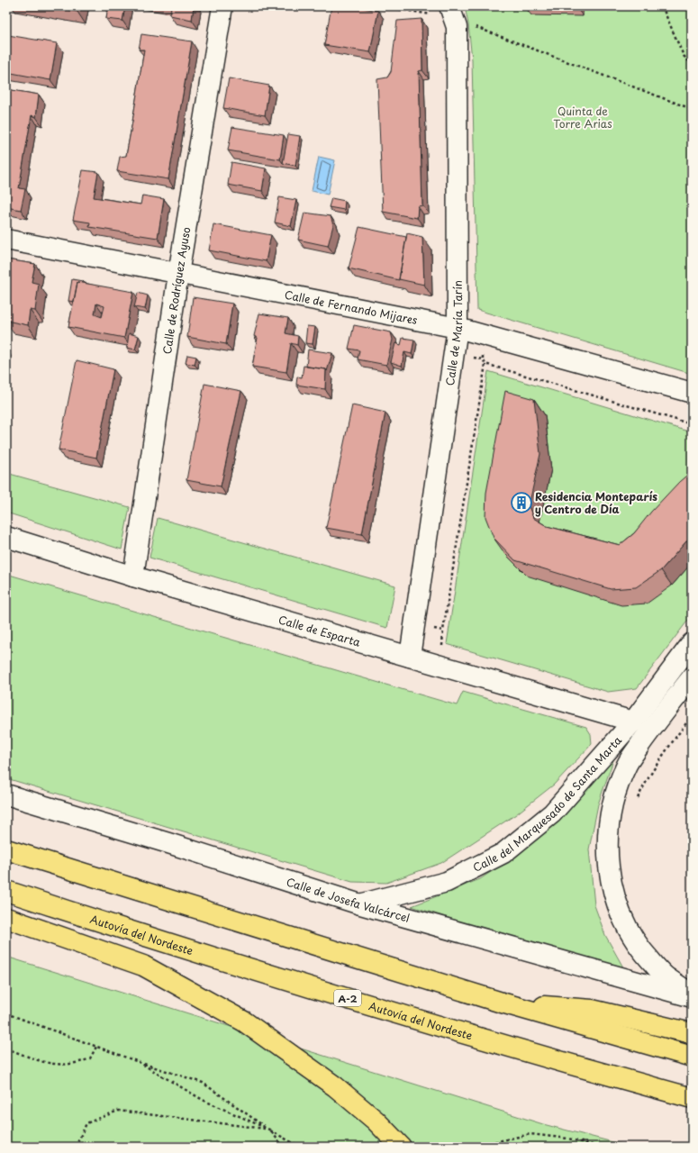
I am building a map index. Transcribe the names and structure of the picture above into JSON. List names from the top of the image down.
{
  "streets": {
    "highway": ["Autovía del Nordeste", "A-2"],
    "street": [
      "Calle de Rodríguez Ayuso",
      "Calle de Fernando Mijares",
      "Calle de María Tarín",
      "Calle de Esparta",
      "Calle del Marquesado de Santa Marta",
      "Calle de Josefa Valcárcel"
    ]
  },
  "crossings": [
    ["Calle de Rodríguez Ayuso", "Calle de Fernando Mijares"],
    ["Calle de Rodríguez Ayuso", "Calle de Esparta"],
    ["Calle de Fernando Mijares", "Calle de María Tarín"],
    ["Calle de María Tarín", "Calle de Esparta"],
    ["Calle de Esparta", "Calle del Marquesado de Santa Marta"],
    ["Calle del Marquesado de Santa Marta", "Calle de Josefa Valcárcel"]
  ],
  "parks": ["Quinta de Torre Arias"],
  "places": {
    "building": ["Residencia Monteparís y Centro de Día"]
  }
}
